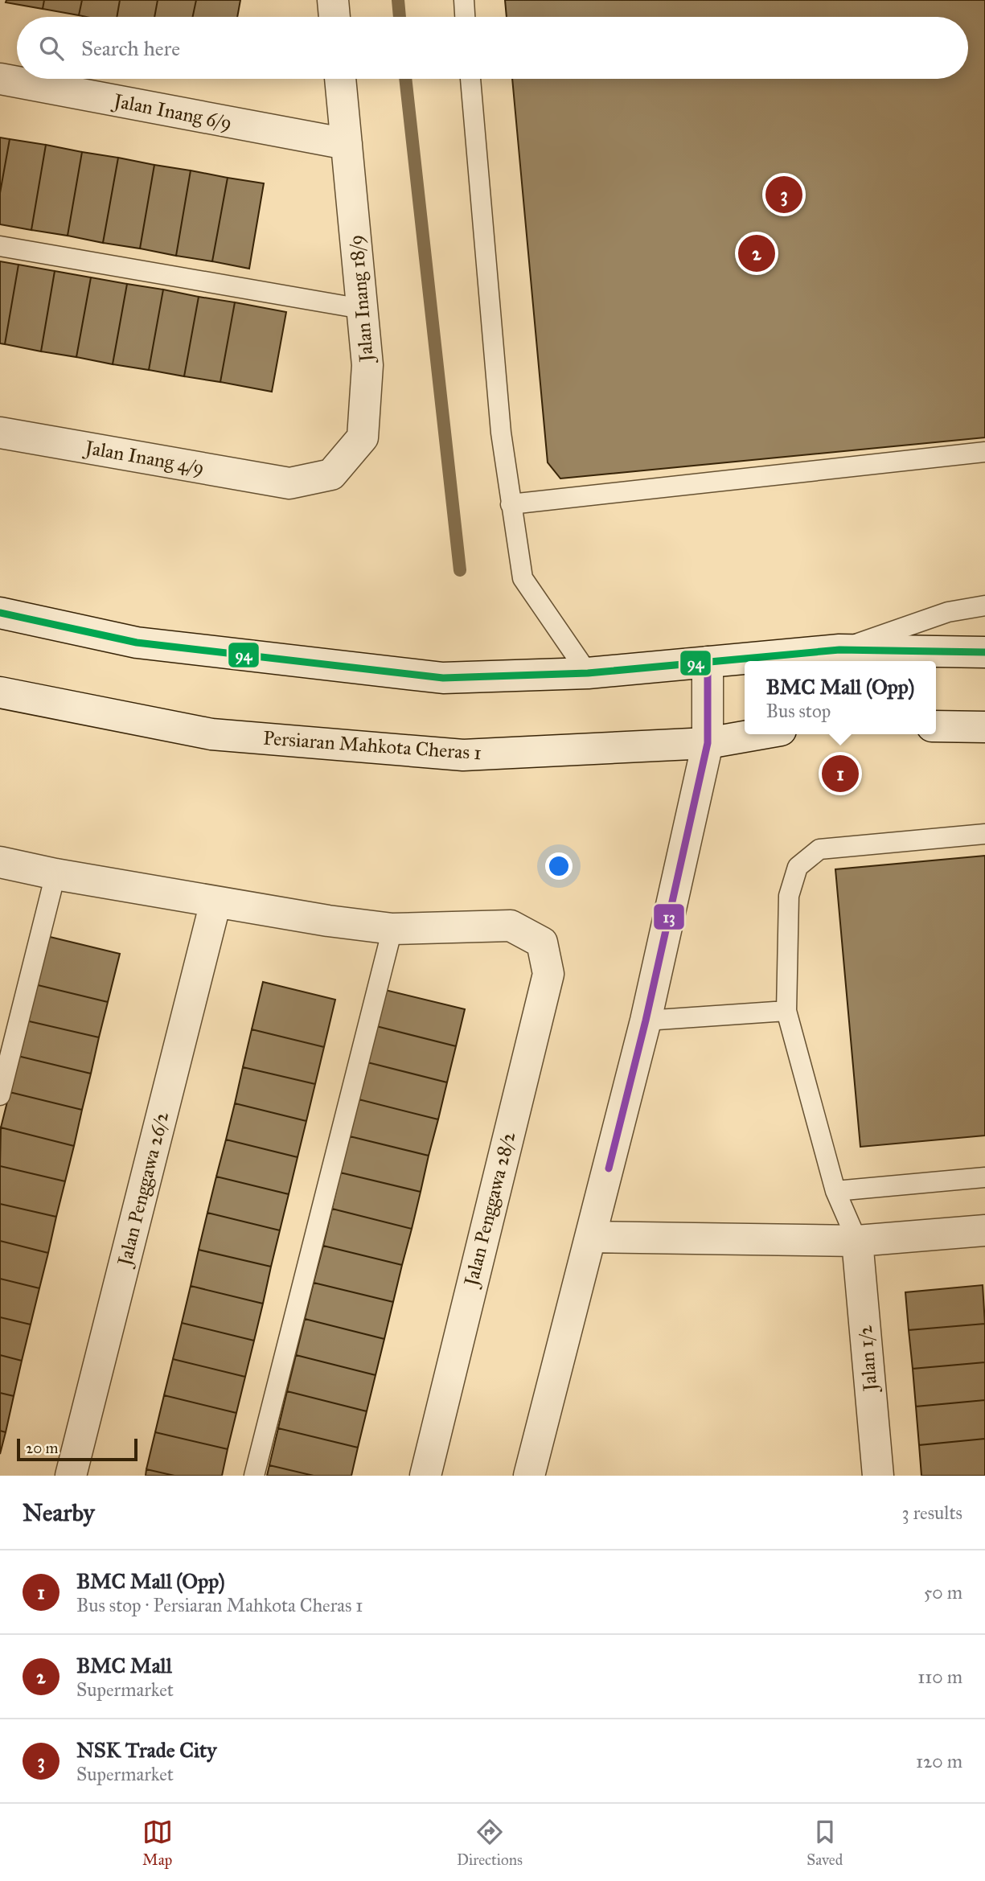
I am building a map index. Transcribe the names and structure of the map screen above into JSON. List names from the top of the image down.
{
  "streets": {
    "street": [
      "Jalan Inang 6/9",
      "Jalan Inang 18/9",
      "Jalan Inang 4/9",
      "Persiaran Mahkota Cheras 1",
      "Jalan Penggawa 26/2",
      "Jalan Penggawa 28/2",
      "Jalan 1/2"
    ]
  },
  "crossings": [
    ["Jalan Inang 6/9", "Jalan Inang 18/9"],
    ["Jalan Inang 18/9", "Jalan Inang 4/9"]
  ],
  "lines": ["transit line 94", "transit line 13"],
  "scale_bar": "20 m",
  "page": {
    "search": "Search here",
    "pins": ["3", "2", "1"],
    "popup": ["BMC Mall (Opp)", "Bus stop"],
    "scale": "20 m",
    "heading": ["Nearby", "3 results"],
    "list": [
      {
        "mark": "1",
        "name": "BMC Mall (Opp)",
        "note": "Bus stop · Persiaran Mahkota Cheras 1",
        "value": "50 m"
      },
      {
        "mark": "2",
        "name": "BMC Mall",
        "note": "Supermarket",
        "value": "110 m"
      },
      {
        "mark": "3",
        "name": "NSK Trade City",
        "note": "Supermarket",
        "value": "120 m"
      }
    ],
    "nav": ["Map", "Directions", "Saved"]
  }
}
